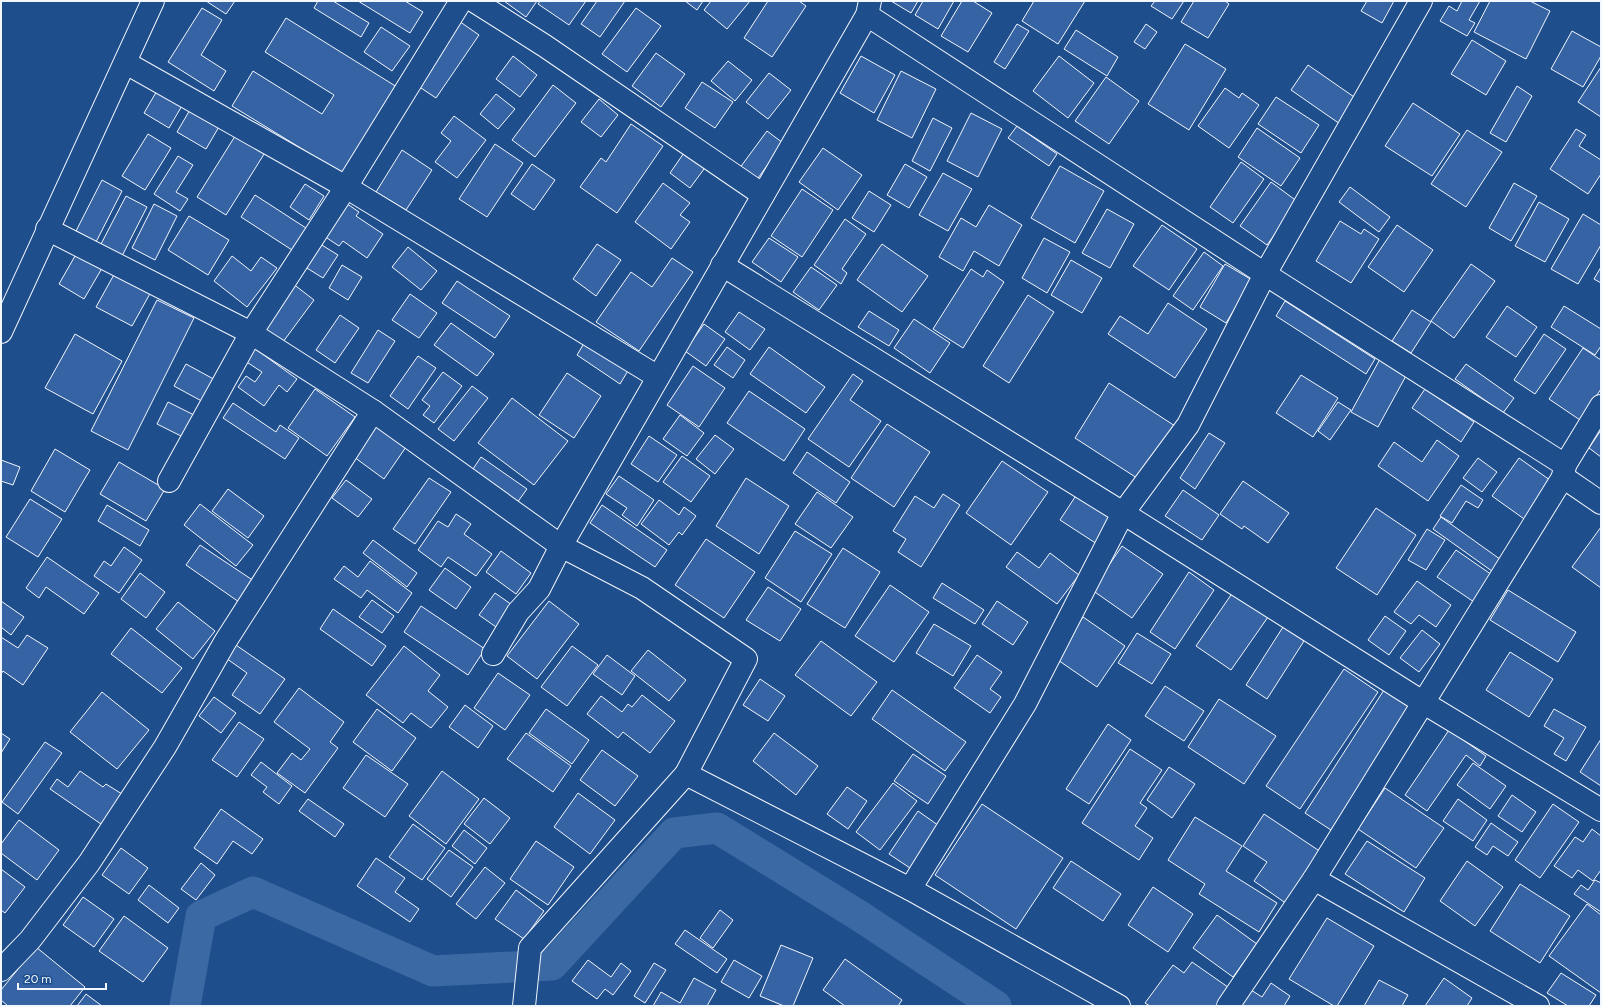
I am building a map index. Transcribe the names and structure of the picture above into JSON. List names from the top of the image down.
{
  "scale_bar": "20 m"
}
